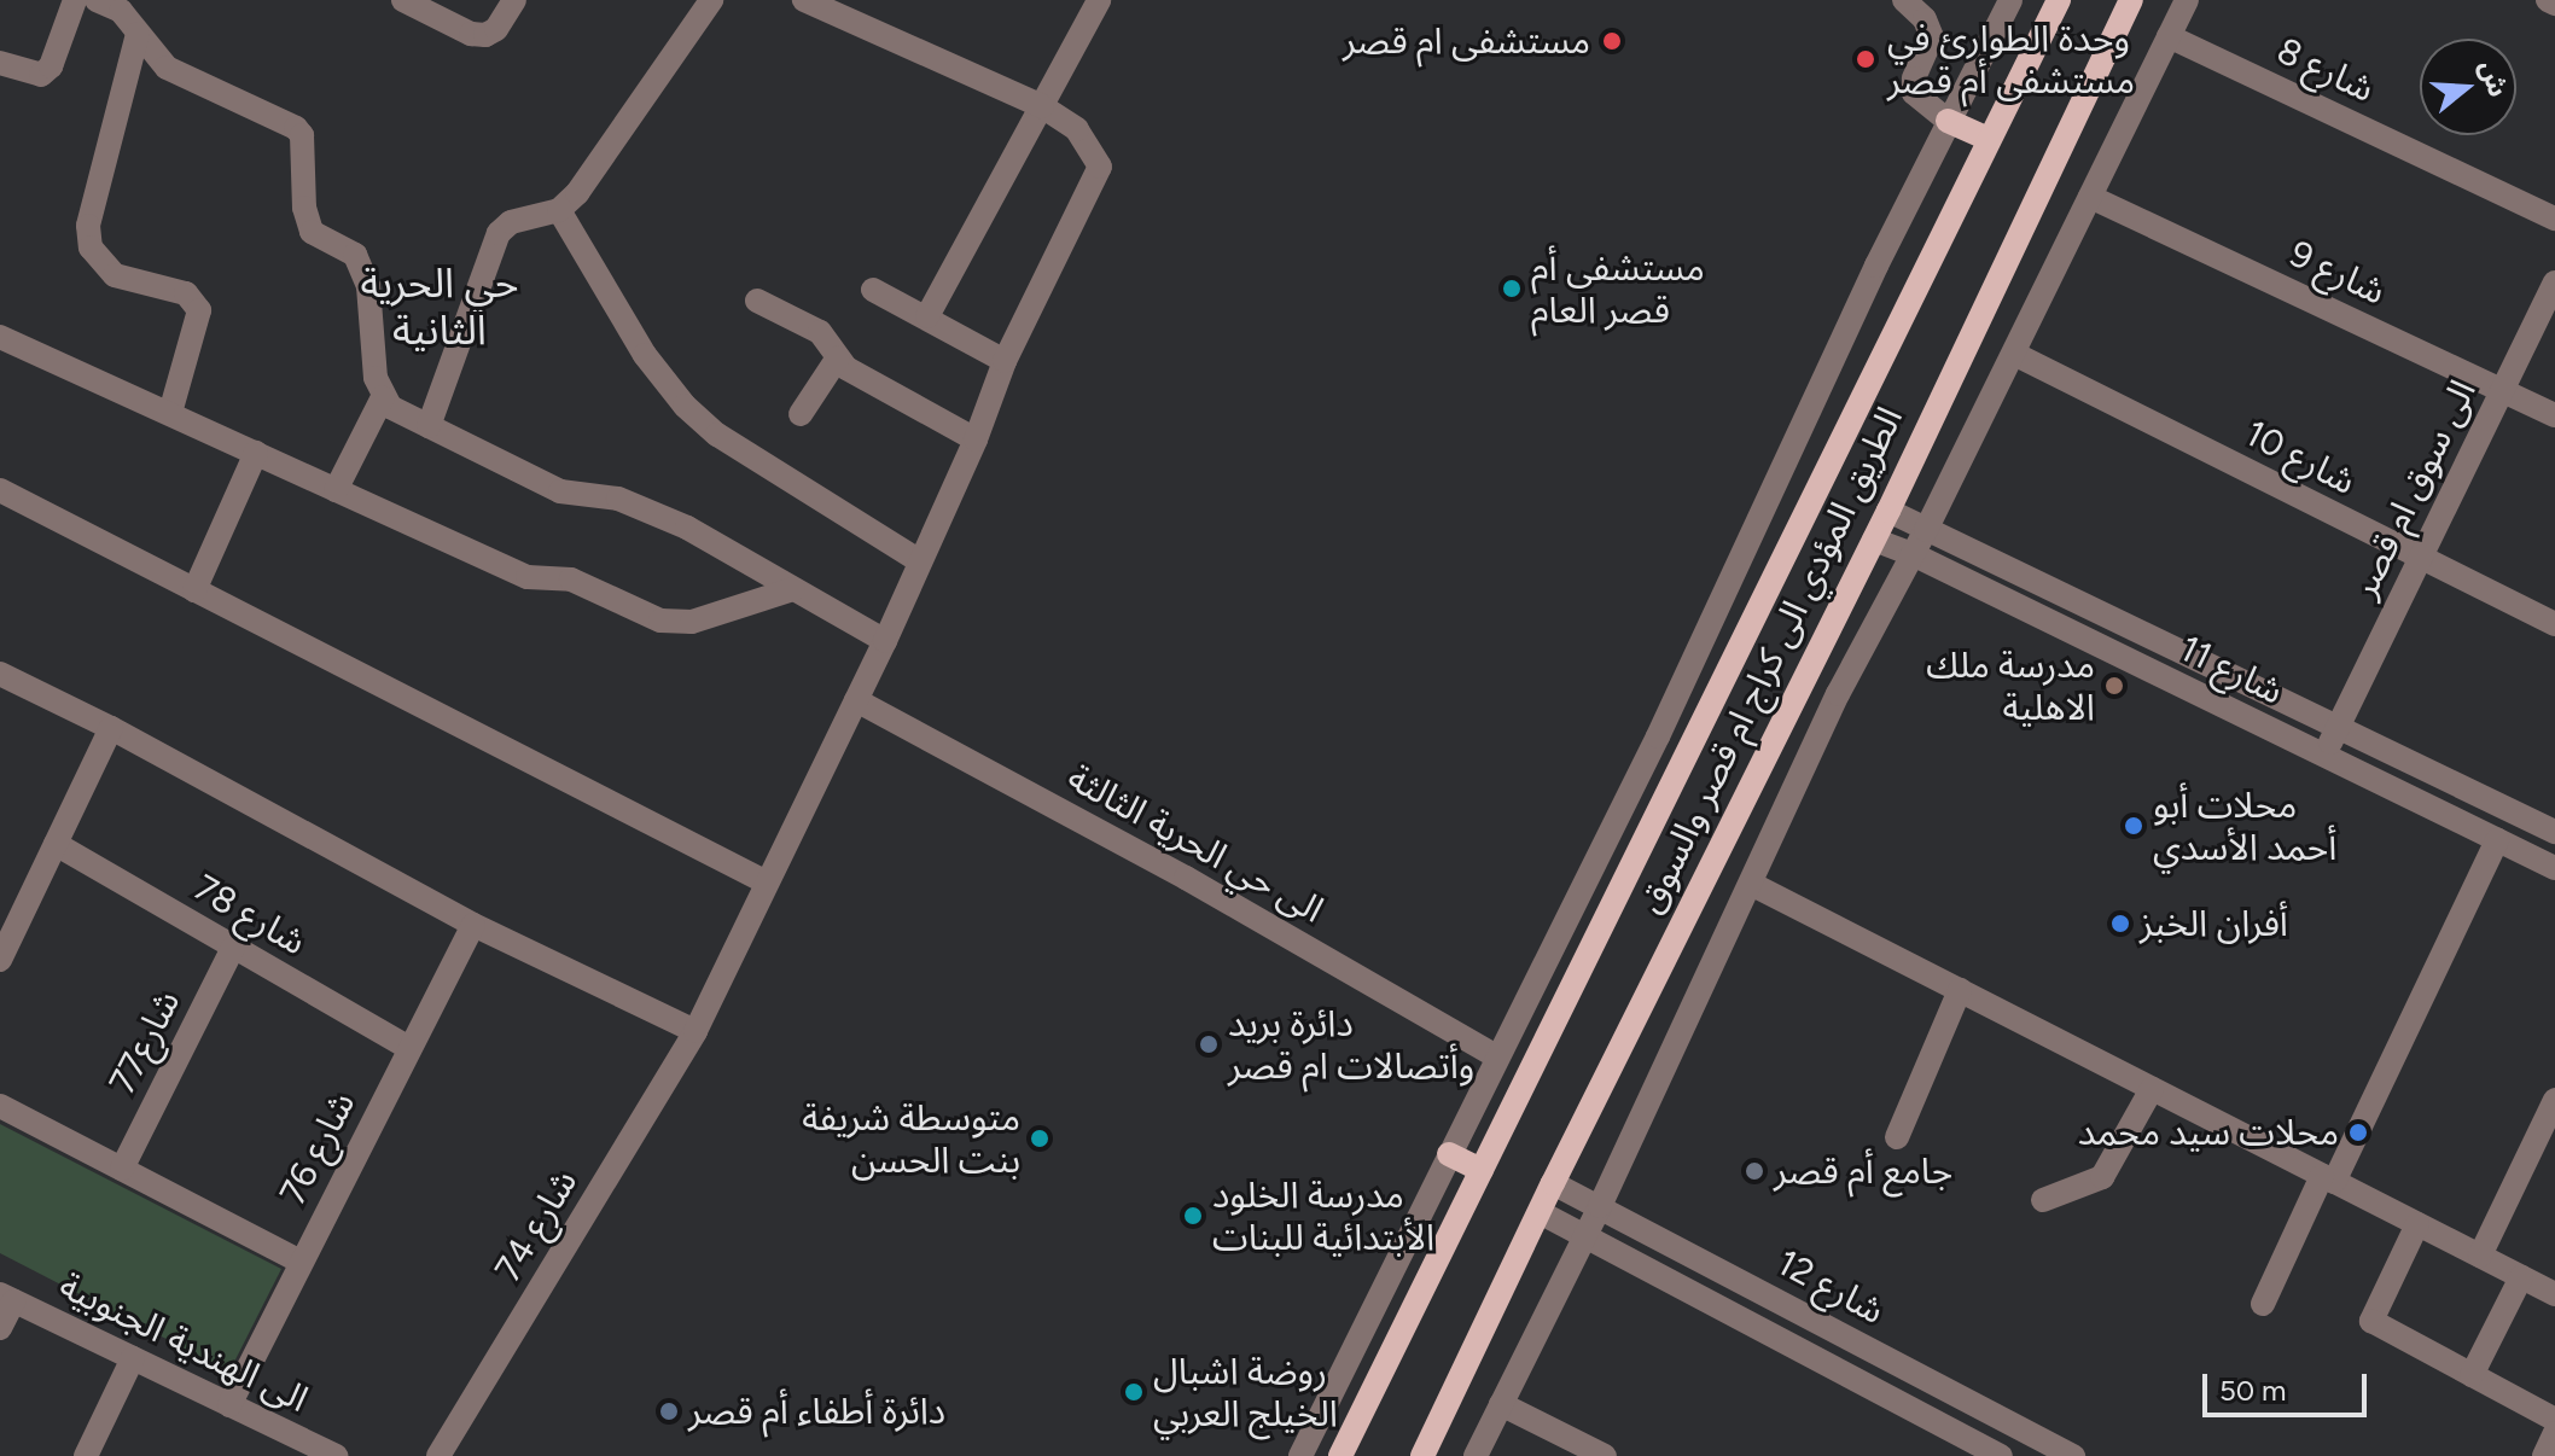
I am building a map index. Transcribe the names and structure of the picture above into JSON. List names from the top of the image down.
{
  "streets": {
    "main road": ["الطريق المؤدي الى كراج ام قصر والسوق"],
    "street": [
      "شارع 8",
      "شارع 9",
      "شارع 10",
      "الى سوق ام قصر",
      "شارع 11",
      "الى حي الحرية الثالثة",
      "شارع 78",
      "شارع77",
      "شارع 76",
      "شارع 74",
      "شارع 12",
      "الى الهندية الجنوبية"
    ]
  },
  "crossings": [
    ["شارع 9", "الى سوق ام قصر"],
    ["شارع 10", "الى سوق ام قصر"],
    ["الى سوق ام قصر", "شارع 11"],
    ["الطريق المؤدي الى كراج ام قصر والسوق", "شارع 11"],
    ["الطريق المؤدي الى كراج ام قصر والسوق", "شارع 12"],
    ["الى حي الحرية الثالثة", "شارع 74"],
    ["شارع 78", "شارع77"],
    ["شارع 78", "شارع 76"],
    ["شارع 76", "الى الهندية الجنوبية"]
  ],
  "districts": ["حي الحرية الثانية"],
  "places": [
    "مستشفى ام قصر",
    "وحدة الطوارئ في مستشفى أم قصر",
    "مستشفى أم قصر العام",
    "مدرسة ملك الاهلية",
    "محلات أبو أحمد الأسدي",
    "أفران الخبز",
    "دائرة بريد وأتصالات ام قصر",
    "محلات سيد محمد",
    "متوسطة شريفة بنت الحسن",
    "جامع أم قصر",
    "مدرسة الخلود الأبتدائية للبنات",
    "روضة اشبال الخيلج العربي",
    "دائرة أطفاء أم قصر"
  ],
  "scale_bar": "50 m",
  "north": "right"
}
